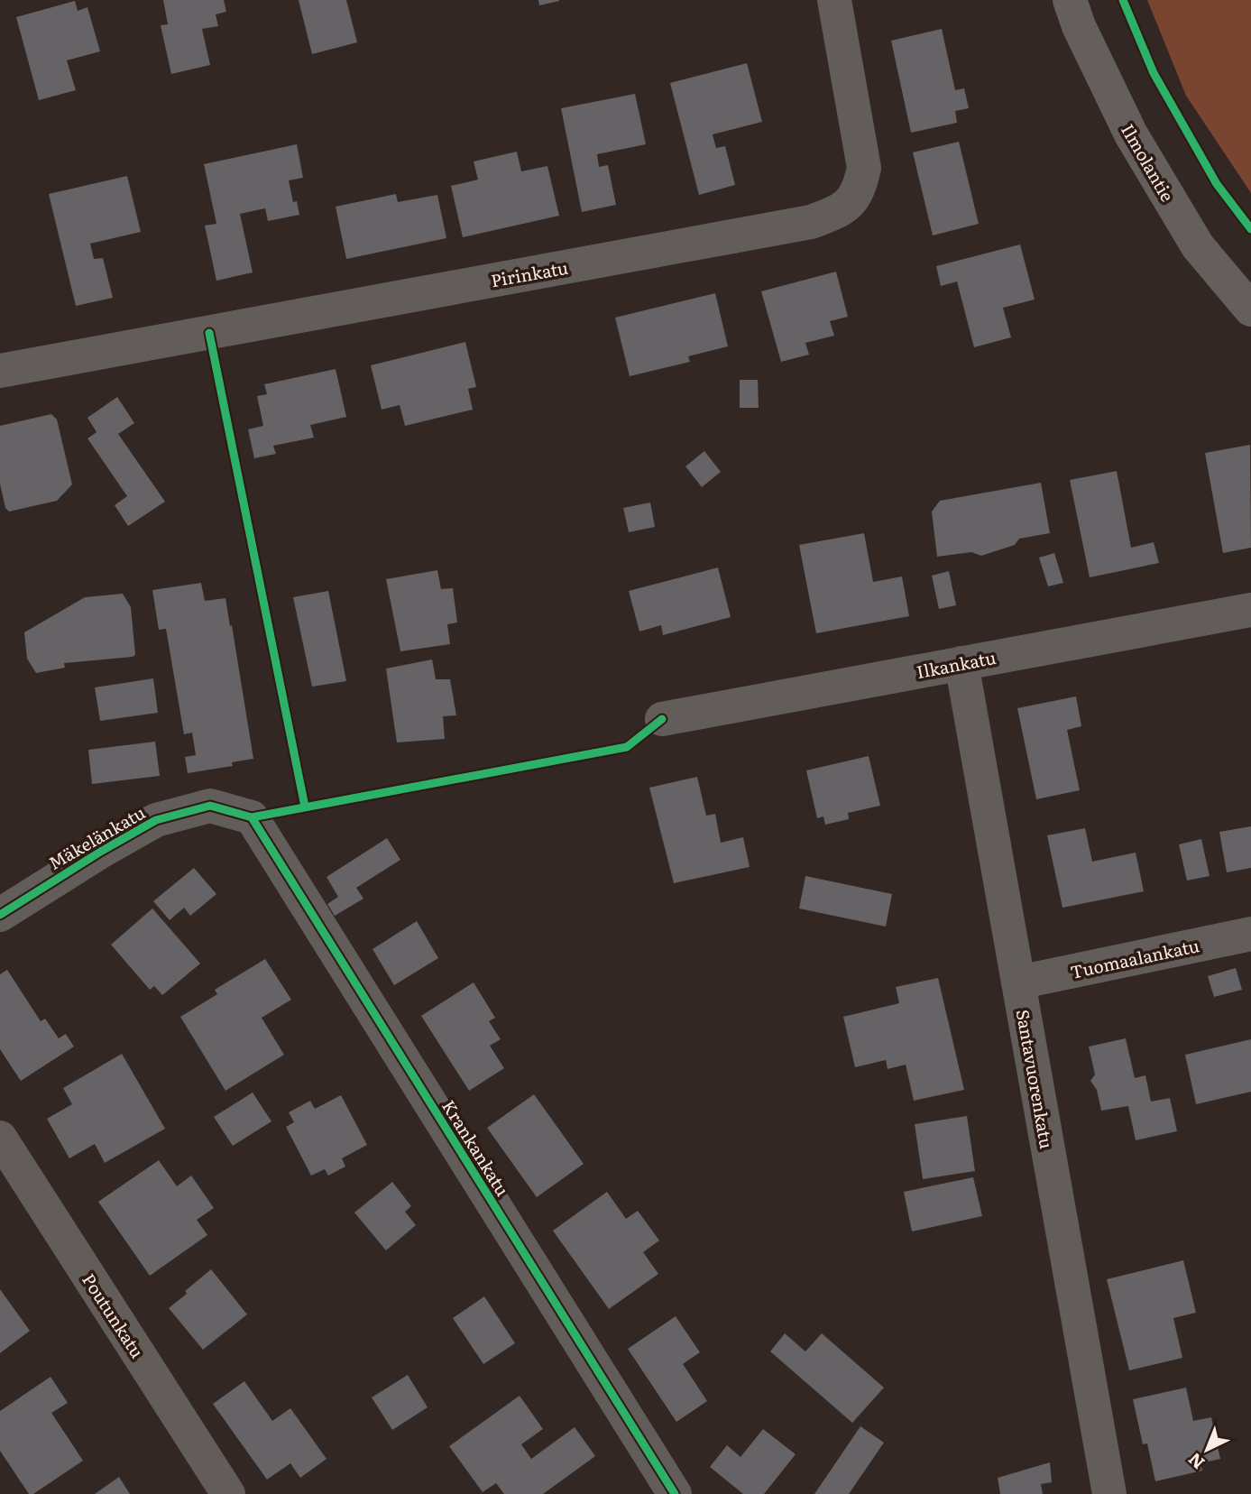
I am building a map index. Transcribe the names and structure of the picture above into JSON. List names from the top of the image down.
{
  "streets": {
    "street": [
      "Ilmolantie",
      "Pirinkatu",
      "Ilkankatu",
      "Mäkelänkatu",
      "Tuomaalankatu",
      "Santavuorenkatu",
      "Krankankatu",
      "Poutunkatu"
    ]
  },
  "crossings": [
    ["Ilkankatu", "Santavuorenkatu"],
    ["Mäkelänkatu", "Krankankatu"],
    ["Tuomaalankatu", "Santavuorenkatu"]
  ],
  "north": "bottom left"
}
